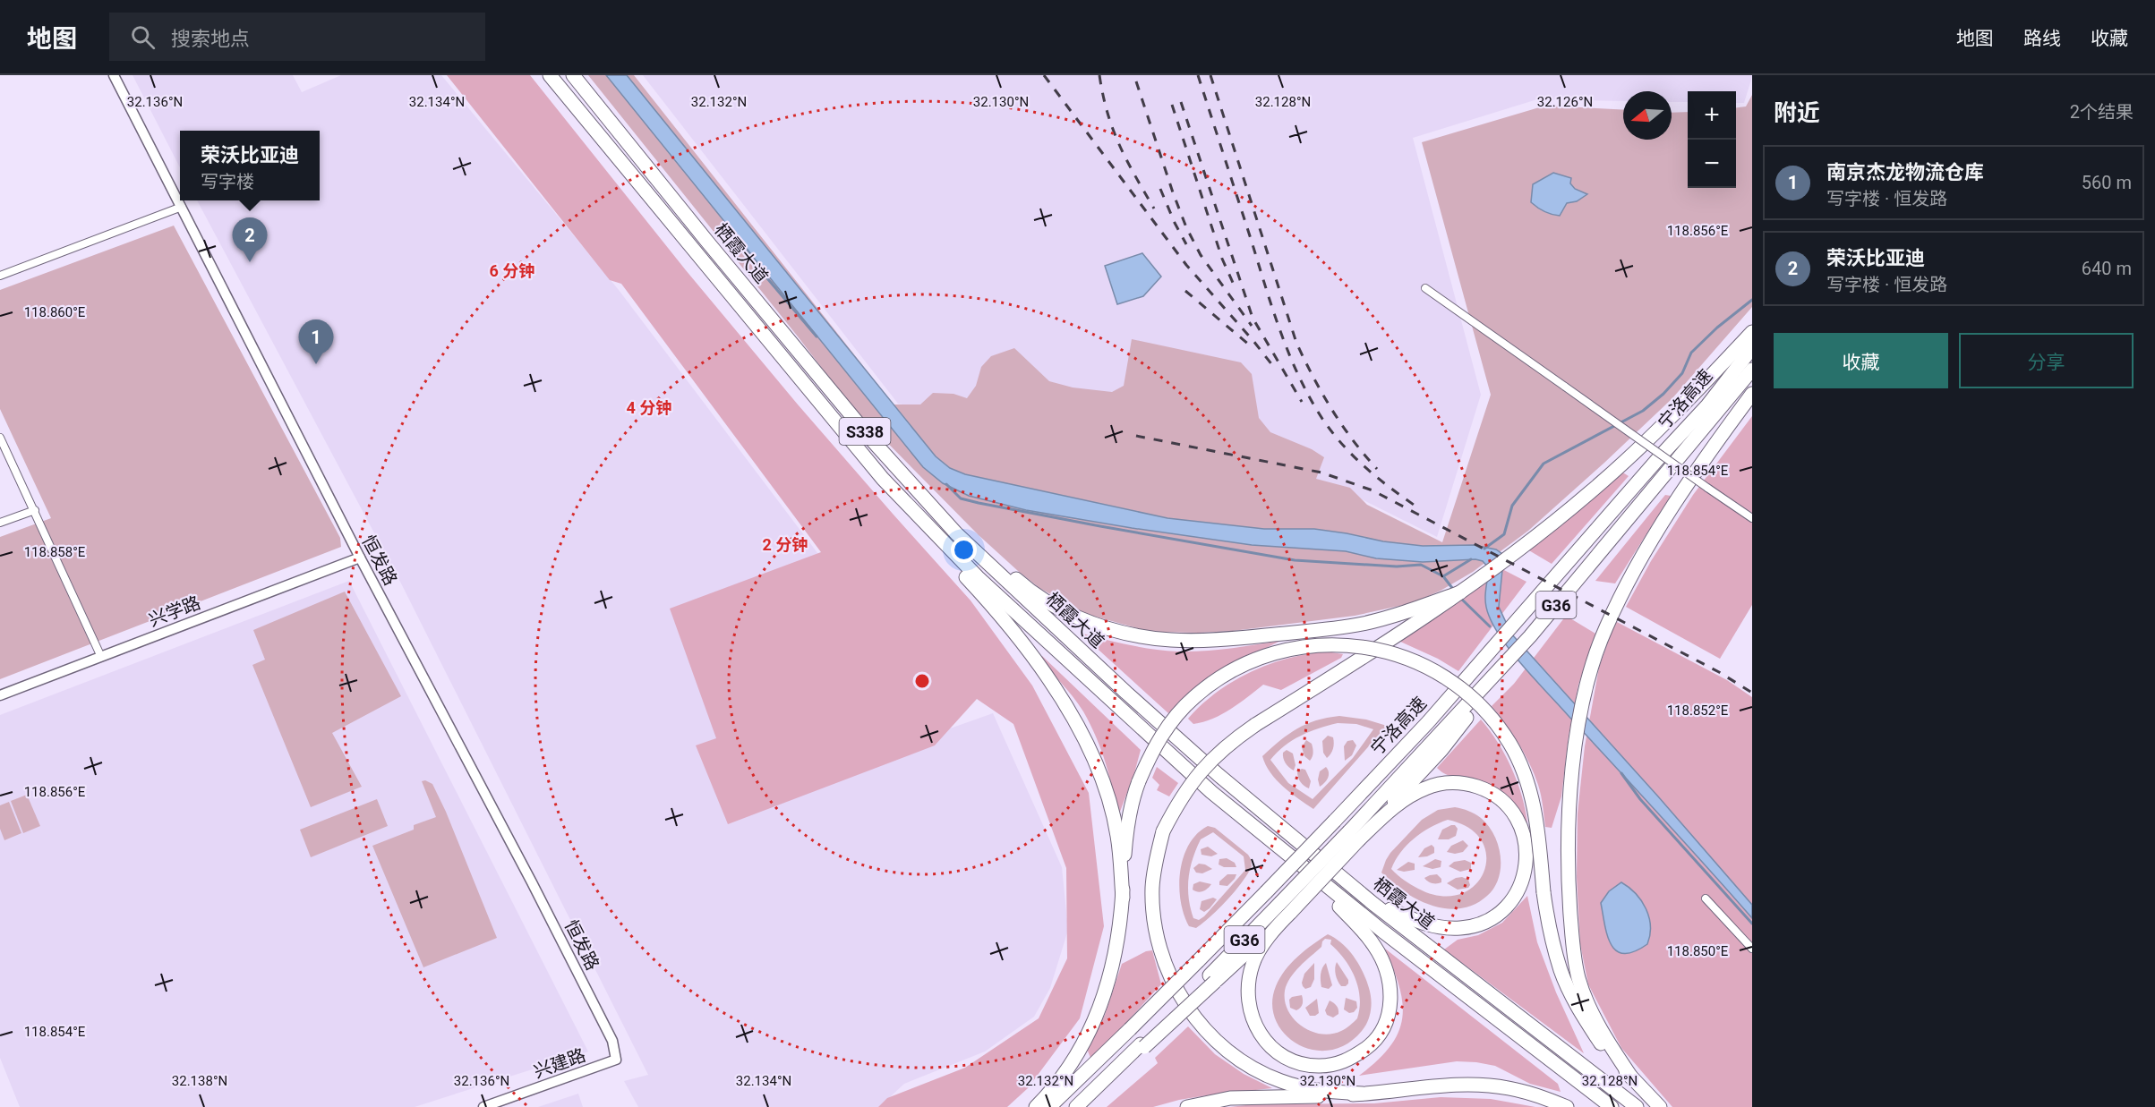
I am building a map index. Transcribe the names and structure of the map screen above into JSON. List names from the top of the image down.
{
  "streets": {
    "highway": [
      "栖霞大道",
      "宁洛高速",
      "S338",
      "G36"
    ],
    "street": ["恒发路", "兴学路", "兴建路"]
  },
  "crossings": [
    ["恒发路", "兴学路"],
    ["恒发路", "兴建路"]
  ],
  "north": "left",
  "page": {
    "header": "地图",
    "search": "搜索地点",
    "nav": ["地图", "路线", "收藏"],
    "heading": ["附近", "2个结果"],
    "map_buttons": ["+", "−"],
    "popup": ["荣沃比亚迪", "写字楼"],
    "list": [
      {
        "mark": "1",
        "name": "南京杰龙物流仓库",
        "note": "写字楼 · 恒发路",
        "value": "560 m"
      },
      {
        "mark": "2",
        "name": "荣沃比亚迪",
        "note": "写字楼 · 恒发路",
        "value": "640 m"
      }
    ],
    "pins": ["2", "1"],
    "buttons": ["收藏", "分享"]
  },
  "coordinates": [
    "32.136°N",
    "32.134°N",
    "32.132°N",
    "32.130°N",
    "32.128°N",
    "32.126°N",
    "118.856°E",
    "118.860°E",
    "118.854°E",
    "118.858°E",
    "118.852°E",
    "118.850°E",
    "32.138°N"
  ],
  "rings": ["6 分钟", "4 分钟", "2 分钟"]
}
